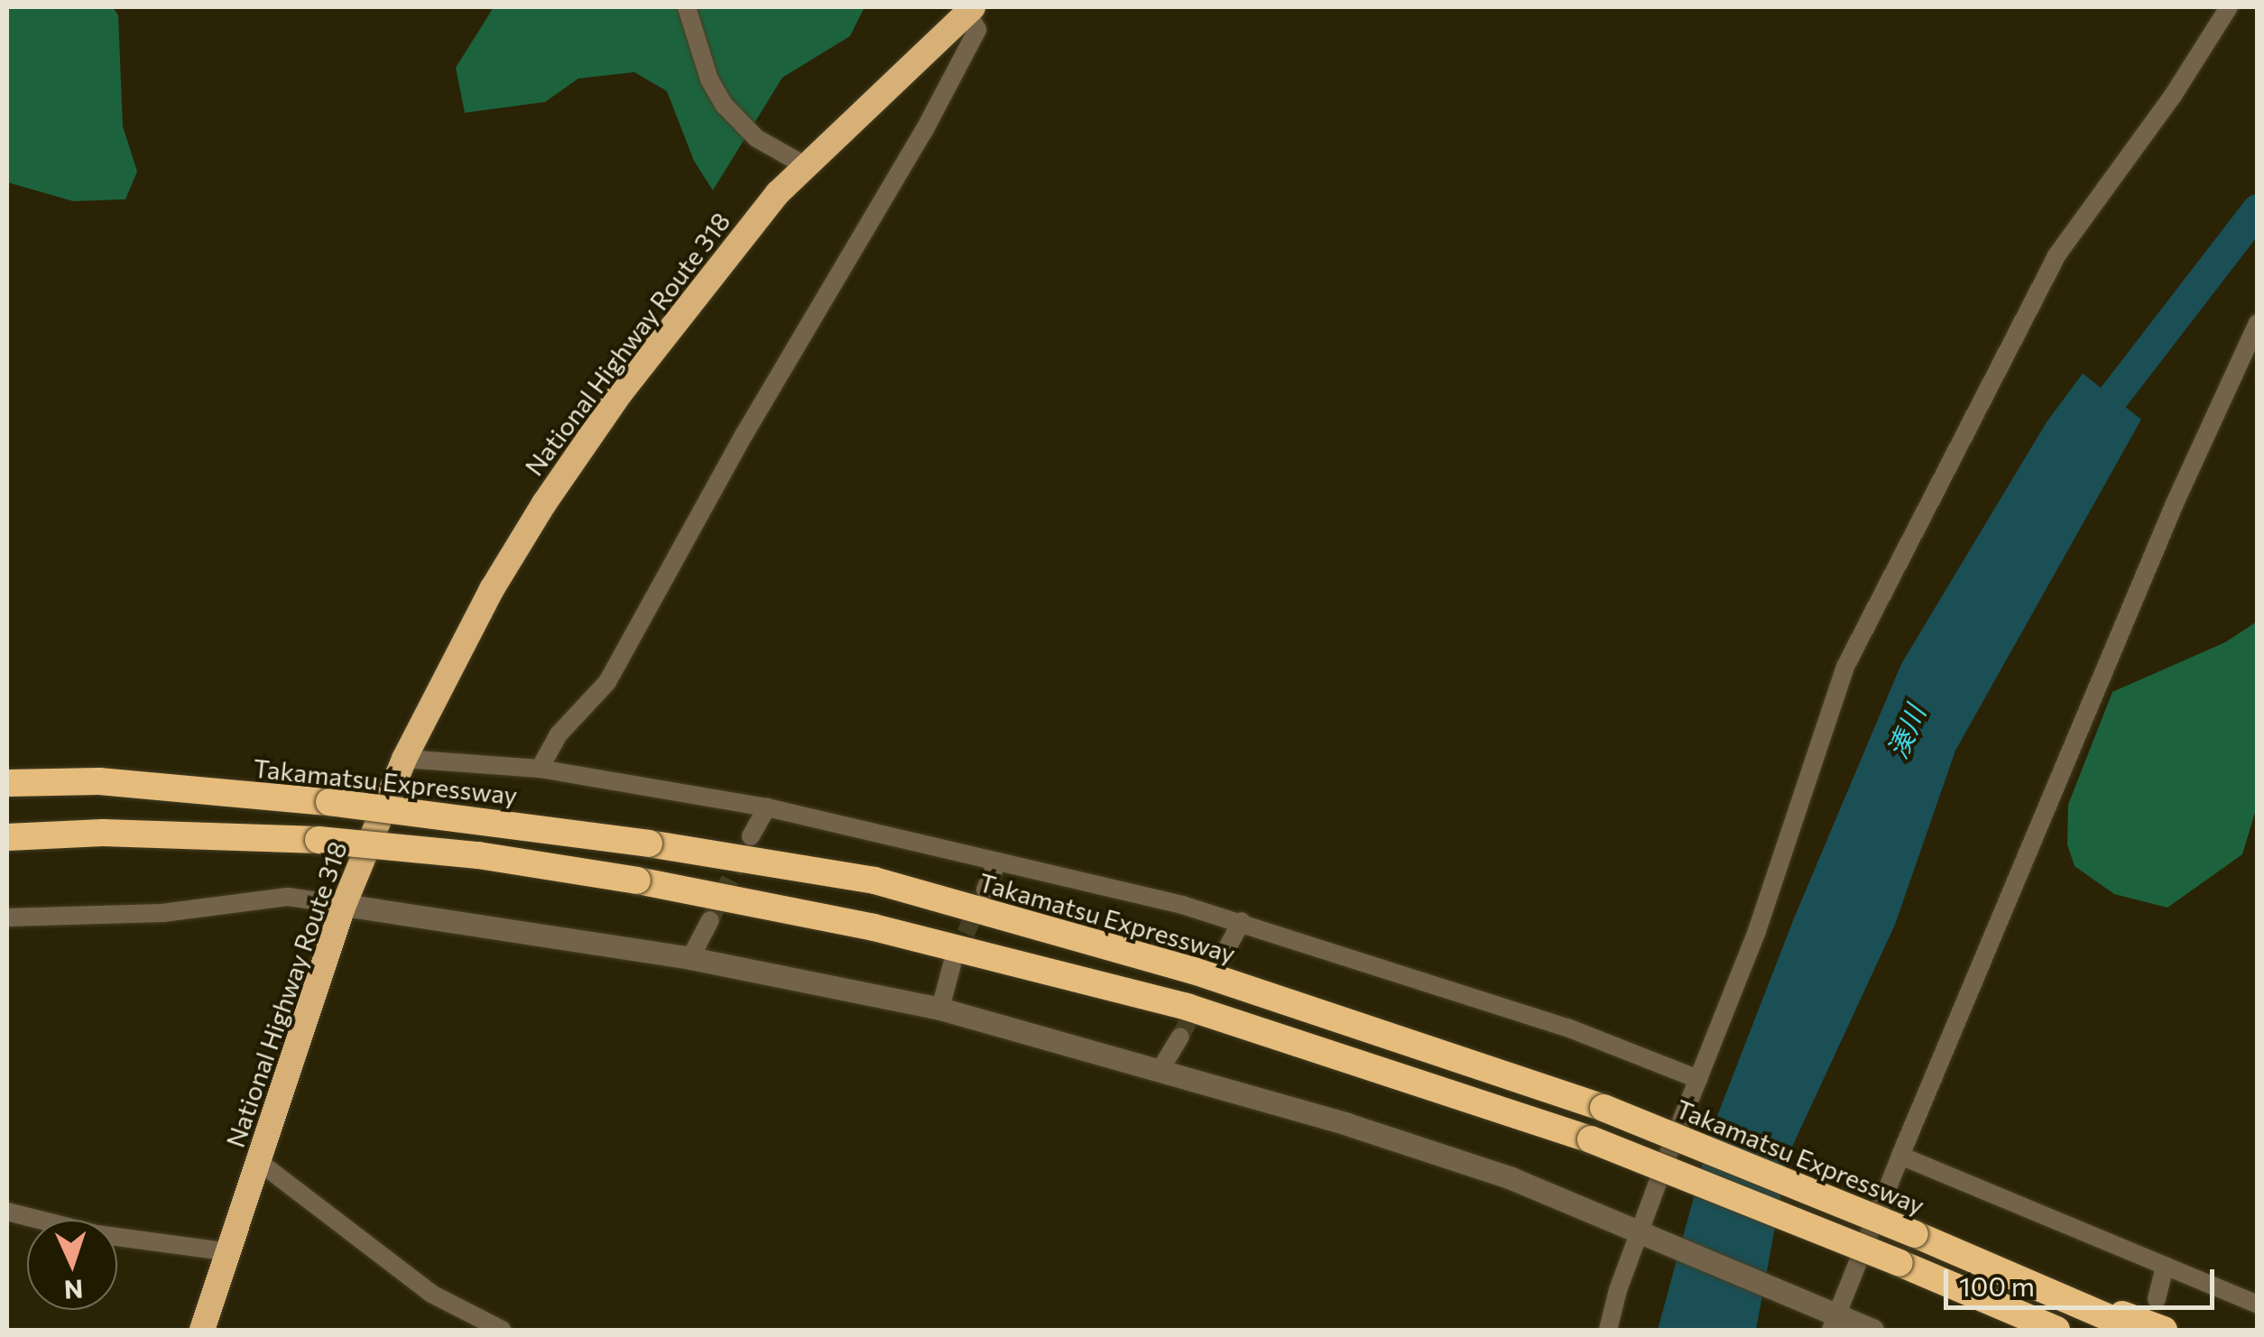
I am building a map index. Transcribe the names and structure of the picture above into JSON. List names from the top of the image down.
{
  "streets": {
    "highway": ["National Highway Route 318", "Takamatsu Expressway"]
  },
  "water": ["湊川"],
  "scale_bar": "100 m",
  "north": "bottom"
}
